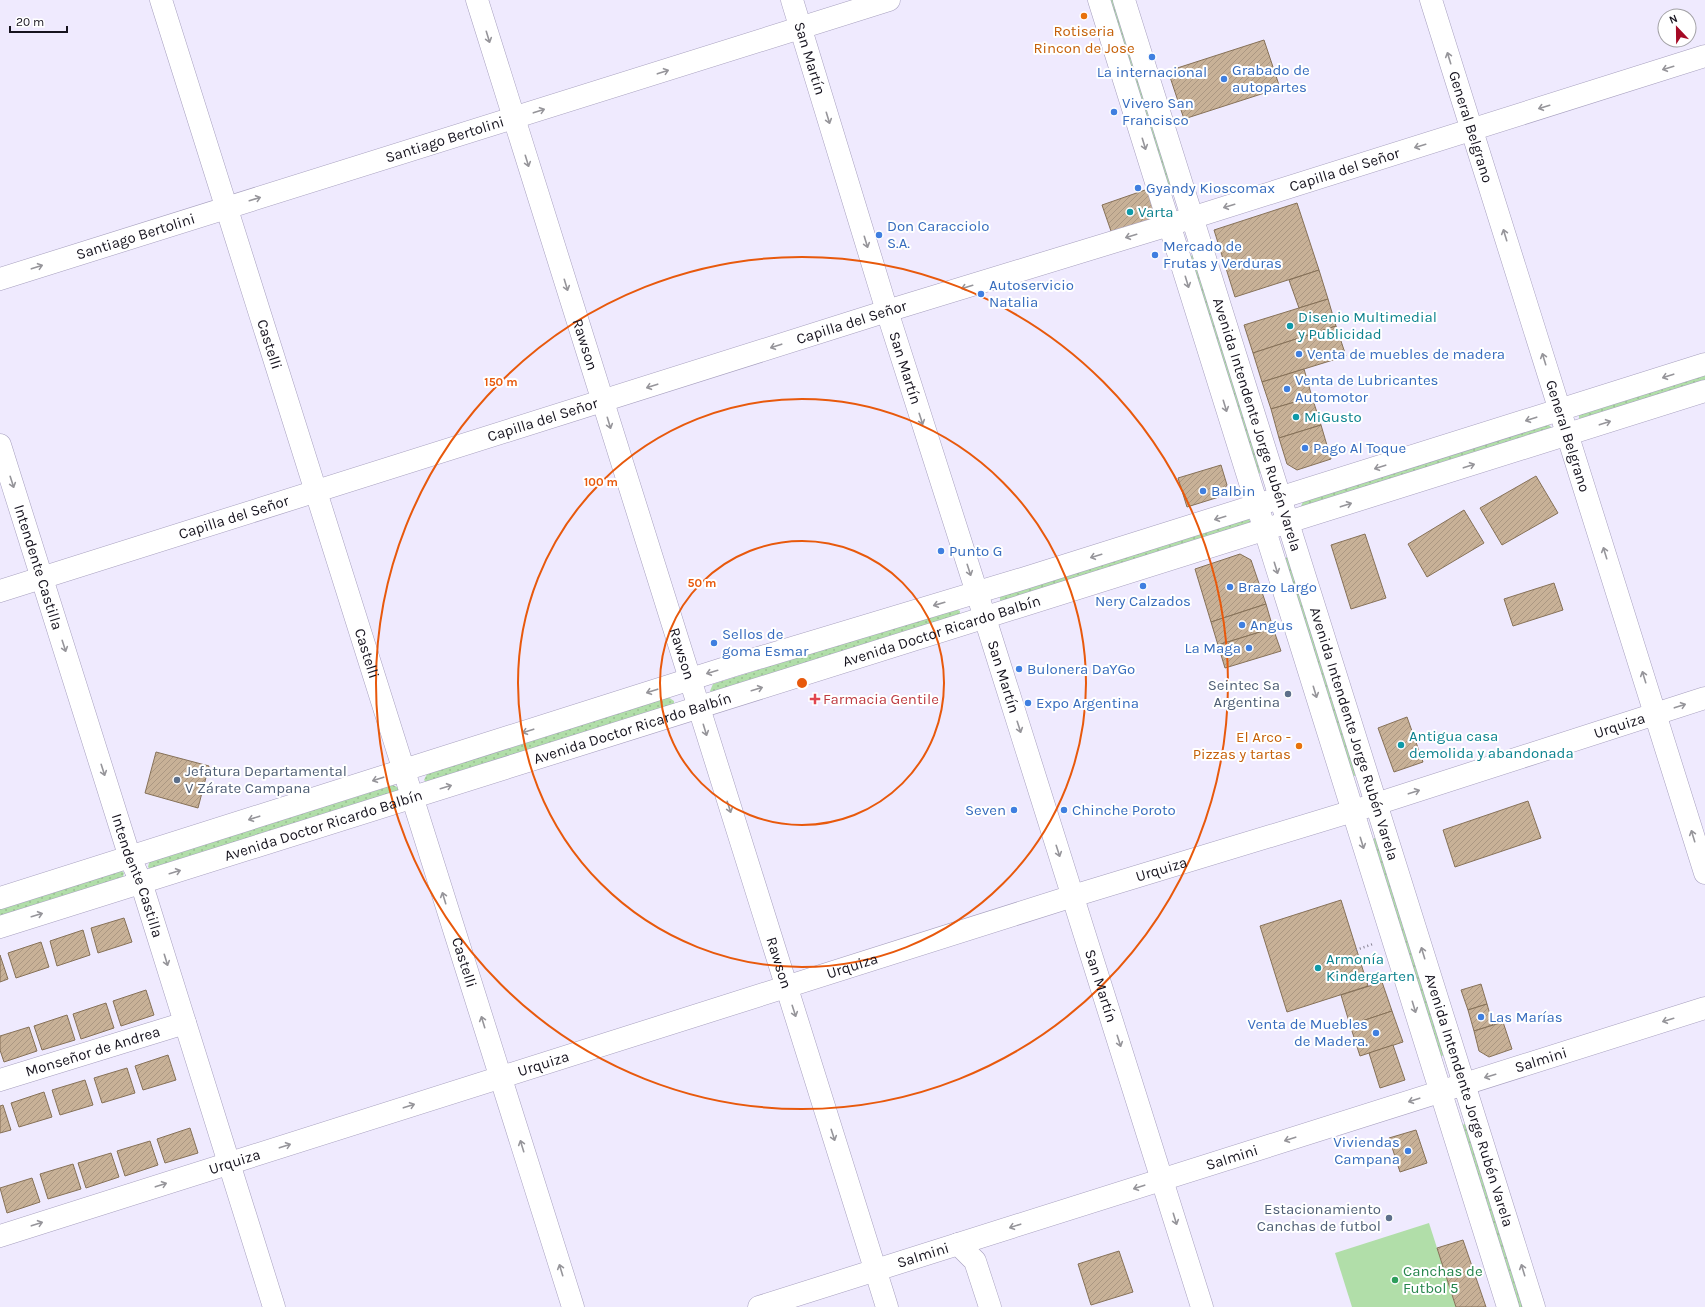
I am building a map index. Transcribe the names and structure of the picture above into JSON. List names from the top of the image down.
{
  "streets": {
    "street": [
      "San Martín",
      "General Belgrano",
      "Santiago Bertolini",
      "Capilla del Señor",
      "Castelli",
      "Rawson",
      "Avenida Intendente Jorge Rubén Varela",
      "Intendente Castilla",
      "Avenida Doctor Ricardo Balbín",
      "Urquiza",
      "Monseñor de Andrea",
      "Salmini"
    ]
  },
  "crossings": [
    ["San Martín", "Santiago Bertolini"],
    ["San Martín", "Capilla del Señor"],
    ["San Martín", "Avenida Doctor Ricardo Balbín"],
    ["San Martín", "Urquiza"],
    ["San Martín", "Salmini"],
    ["General Belgrano", "Capilla del Señor"],
    ["General Belgrano", "Avenida Doctor Ricardo Balbín"],
    ["General Belgrano", "Urquiza"],
    ["Santiago Bertolini", "Castelli"],
    ["Santiago Bertolini", "Rawson"],
    ["Capilla del Señor", "Castelli"],
    ["Capilla del Señor", "Rawson"],
    ["Capilla del Señor", "Avenida Intendente Jorge Rubén Varela"],
    ["Capilla del Señor", "Intendente Castilla"],
    ["Castelli", "Avenida Doctor Ricardo Balbín"],
    ["Castelli", "Urquiza"],
    ["Rawson", "Avenida Doctor Ricardo Balbín"],
    ["Rawson", "Urquiza"],
    ["Rawson", "Salmini"],
    ["Avenida Intendente Jorge Rubén Varela", "Avenida Doctor Ricardo Balbín"],
    ["Avenida Intendente Jorge Rubén Varela", "Urquiza"],
    ["Avenida Intendente Jorge Rubén Varela", "Salmini"],
    ["Intendente Castilla", "Avenida Doctor Ricardo Balbín"],
    ["Intendente Castilla", "Urquiza"],
    ["Intendente Castilla", "Monseñor de Andrea"]
  ],
  "one_way": [
    "San Martín",
    "General Belgrano",
    "Santiago Bertolini",
    "Capilla del Señor",
    "Castelli",
    "Rawson",
    "Intendente Castilla",
    "Urquiza",
    "Salmini"
  ],
  "places": {
    "other": [
      "Rotiseria Rincon de Jose",
      "La internacional",
      "Grabado de autopartes",
      "Vivero San Francisco",
      "Gyandy Kioscomax",
      "Varta",
      "Don Caracciolo S.A.",
      "Mercado de Frutas y Verduras",
      "Autoservicio Natalia",
      "Disenio Multimedial y Publicidad",
      "Venta de muebles de madera",
      "Venta de Lubricantes Automotor",
      "MiGusto",
      "Pago Al Toque",
      "Balbin",
      "Punto G",
      "Nery Calzados",
      "Brazo Largo",
      "Angus",
      "Sellos de goma Esmar",
      "La Maga",
      "Bulonera DaYGo",
      "Seintec Sa Argentina",
      "Expo Argentina",
      "Antigua casa demolida y abandonada",
      "El Arco - Pizzas y tartas",
      "Jefatura Departamental V Zárate Campana",
      "Seven",
      "Chinche Poroto",
      "Armonía Kindergarten",
      "Las Marías",
      "Venta de Muebles de Madera.",
      "Viviendas Campana",
      "Estacionamiento Canchas de futbol",
      "Canchas de Futbol 5"
    ],
    "health": ["Farmacia Gentile"]
  },
  "scale_bar": "20 m",
  "north": "top",
  "rings": ["150 m", "100 m", "50 m"]
}
